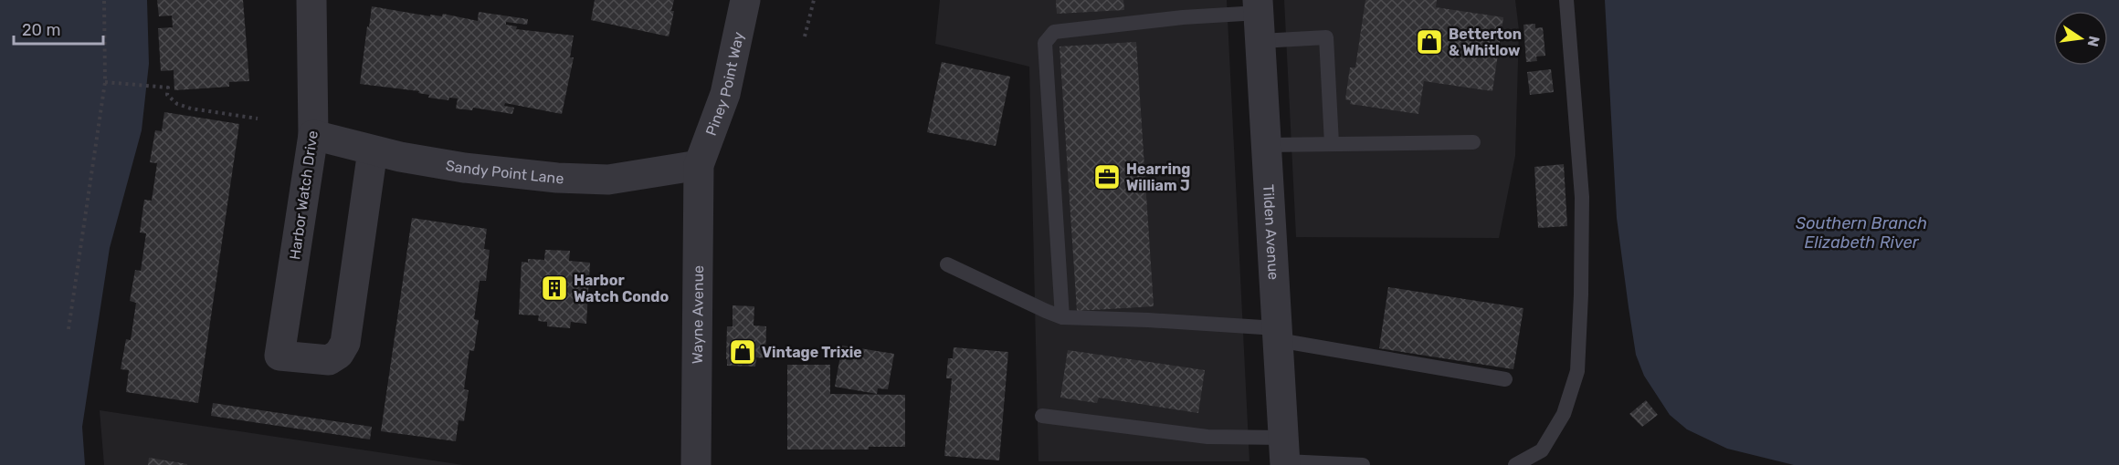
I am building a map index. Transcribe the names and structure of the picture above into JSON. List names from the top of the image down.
{
  "streets": {
    "street": [
      "Piney Point Way",
      "Sandy Point Lane",
      "Harbor Watch Drive",
      "Tilden Avenue",
      "Wayne Avenue"
    ]
  },
  "crossings": [
    ["Piney Point Way", "Sandy Point Lane"],
    ["Piney Point Way", "Wayne Avenue"],
    ["Sandy Point Lane", "Harbor Watch Drive"],
    ["Sandy Point Lane", "Wayne Avenue"]
  ],
  "water": ["Southern Branch Elizabeth River"],
  "places": {
    "shop": ["Betterton & Whitlow", "Vintage Trixie"],
    "office": ["Hearring William J"],
    "building": ["Harbor Watch Condo"]
  },
  "scale_bar": "20 m",
  "north": "right"
}
